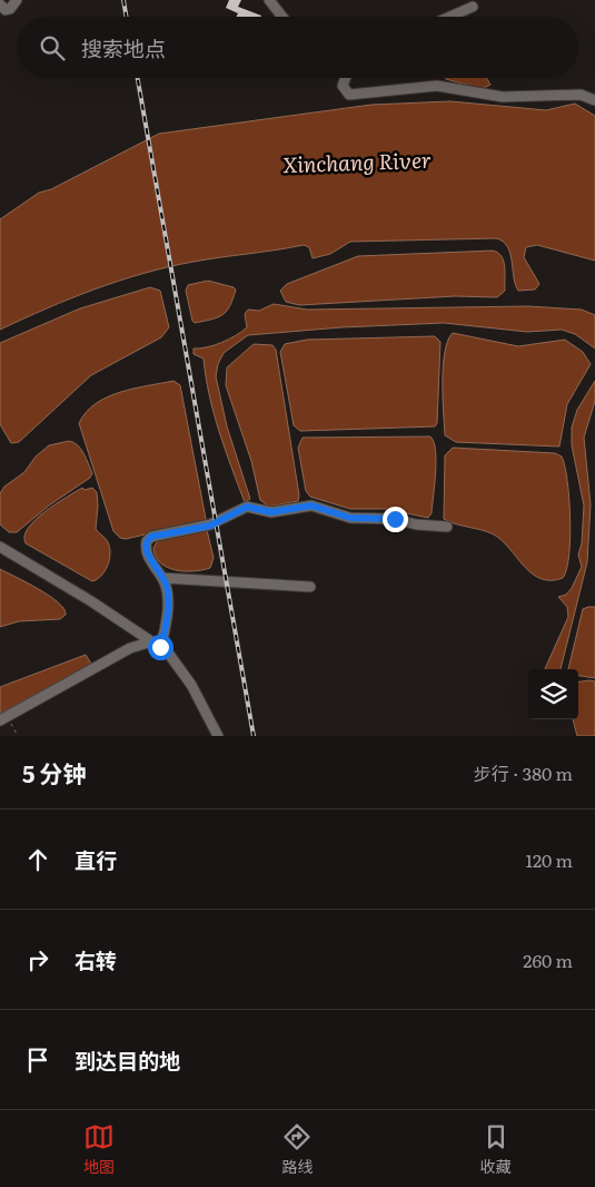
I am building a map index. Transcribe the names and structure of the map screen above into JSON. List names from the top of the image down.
{
  "water": ["Xinchang River"],
  "page": {
    "search": "搜索地点",
    "heading": ["5 分钟", "步行 · 380 m"],
    "list": [
      ["直行", "120 m"],
      ["右转", "260 m"],
      "到达目的地"
    ],
    "nav": ["地图", "路线", "收藏"]
  }
}
